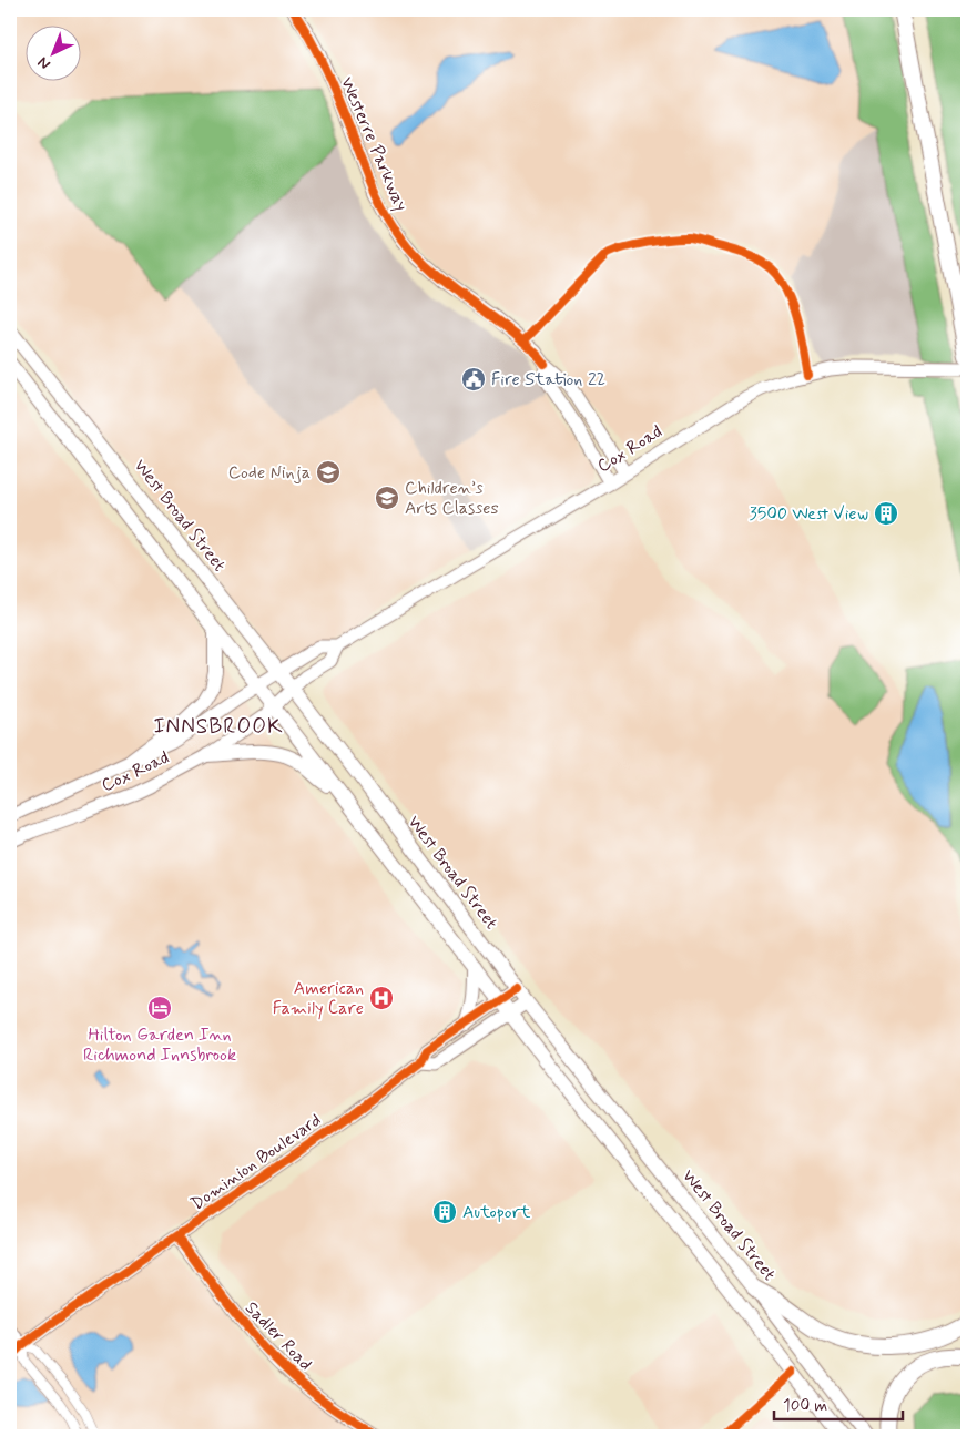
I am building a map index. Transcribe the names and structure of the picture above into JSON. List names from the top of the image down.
{
  "streets": {
    "main road": ["West Broad Street"],
    "street": [
      "Westerre Parkway",
      "Cox Road",
      "Dominion Boulevard",
      "Sadler Road"
    ]
  },
  "crossings": [
    ["Westerre Parkway", "Cox Road"],
    ["Cox Road", "West Broad Street"],
    ["West Broad Street", "Dominion Boulevard"],
    ["Dominion Boulevard", "Sadler Road"]
  ],
  "districts": ["INNSBROOK"],
  "places": {
    "public building": ["Fire Station 22"],
    "school or university": ["Code Ninja", "Children’s Arts Classes"],
    "building": ["3500 West View", "Autoport"],
    "hospital": ["American Family Care"],
    "hotel": ["Hilton Garden Inn Richmond Innsbrook"]
  },
  "scale_bar": "100 m",
  "north": "bottom left"
}
